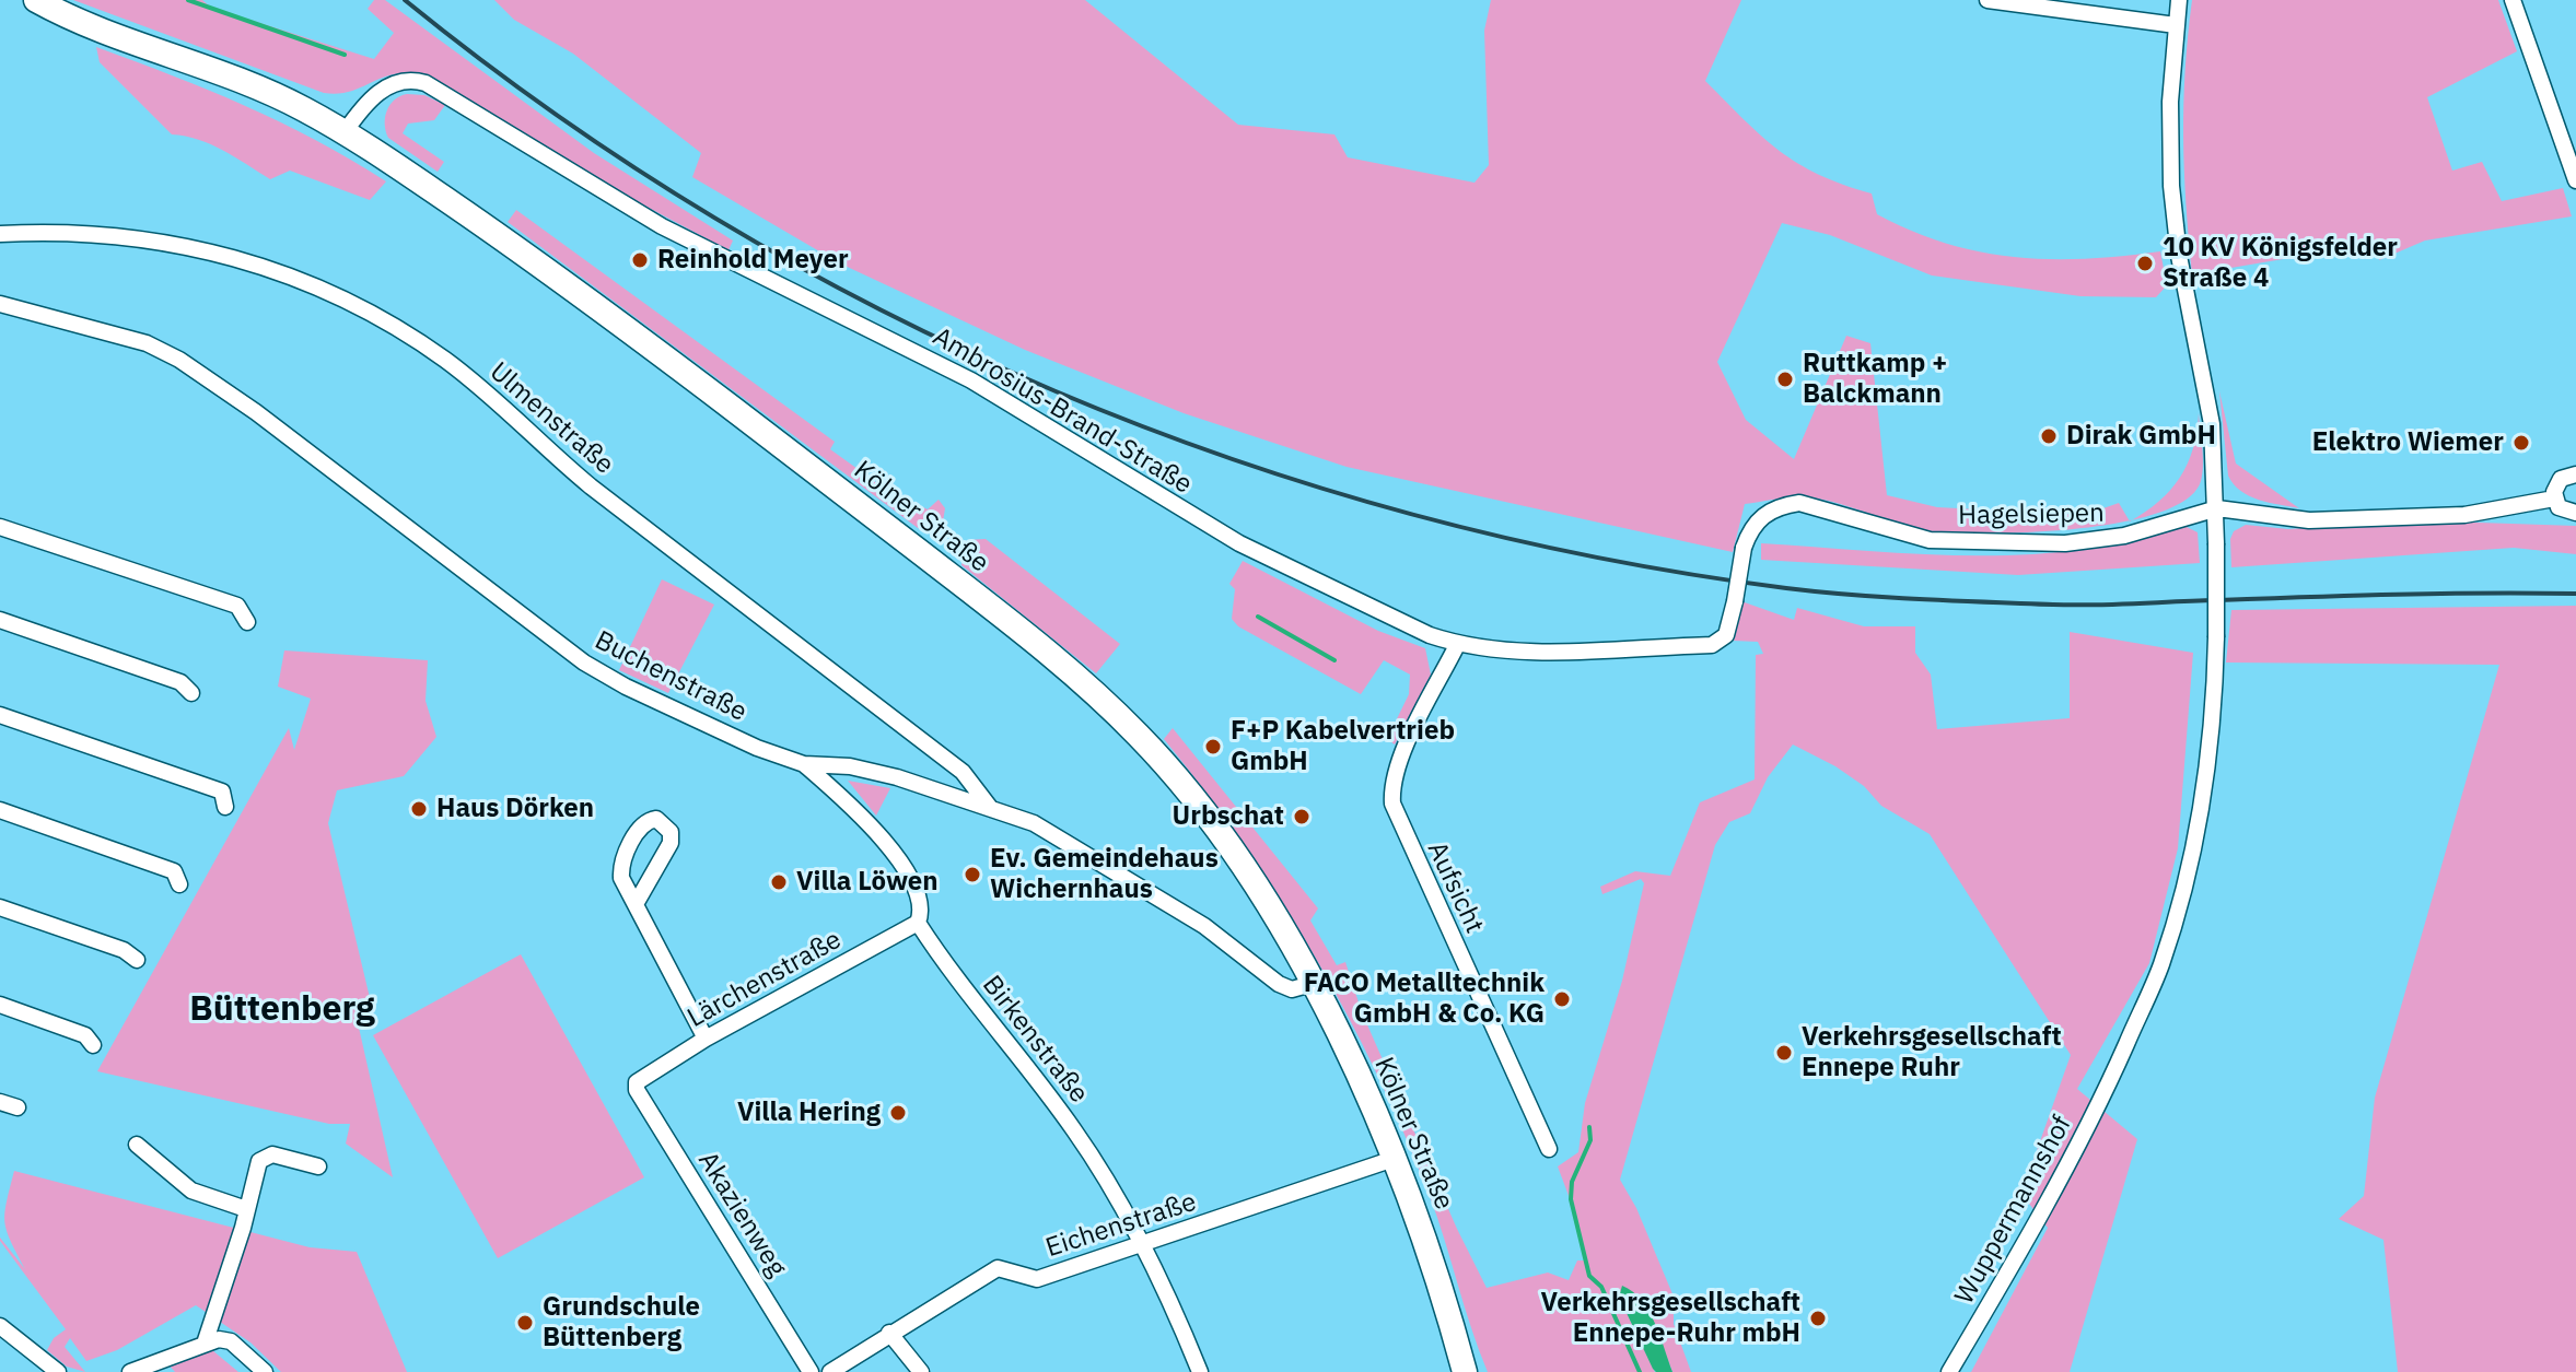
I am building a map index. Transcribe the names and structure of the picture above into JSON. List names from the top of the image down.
{
  "streets": {
    "main road": ["Kölner Straße"],
    "street": [
      "Ambrosius-Brand-Straße",
      "Ulmenstraße",
      "Hagelsiepen",
      "Buchenstraße",
      "Aufsicht",
      "Lärchenstraße",
      "Birkenstraße",
      "Wuppermannshof",
      "Akazienweg",
      "Eichenstraße"
    ]
  },
  "crossings": [
    ["Ambrosius-Brand-Straße", "Hagelsiepen"],
    ["Ambrosius-Brand-Straße", "Kölner Straße"],
    ["Ambrosius-Brand-Straße", "Aufsicht"],
    ["Ulmenstraße", "Buchenstraße"],
    ["Hagelsiepen", "Wuppermannshof"],
    ["Kölner Straße", "Buchenstraße"],
    ["Kölner Straße", "Eichenstraße"],
    ["Buchenstraße", "Birkenstraße"],
    ["Lärchenstraße", "Birkenstraße"],
    ["Lärchenstraße", "Akazienweg"],
    ["Birkenstraße", "Eichenstraße"]
  ],
  "districts": ["Büttenberg"],
  "places": [
    "Reinhold Meyer",
    "10 KV Königsfelder Straße 4",
    "Ruttkamp + Balckmann",
    "Dirak GmbH",
    "Elektro Wiemer",
    "F+P Kabelvertrieb GmbH",
    "Haus Dörken",
    "Urbschat",
    "Ev. Gemeindehaus Wichernhaus",
    "Villa Löwen",
    "FACO Metalltechnik GmbH & Co. KG",
    "Verkehrsgesellschaft Ennepe Ruhr",
    "Villa Hering",
    "Verkehrsgesellschaft Ennepe-Ruhr mbH",
    "Grundschule Büttenberg"
  ]
}
